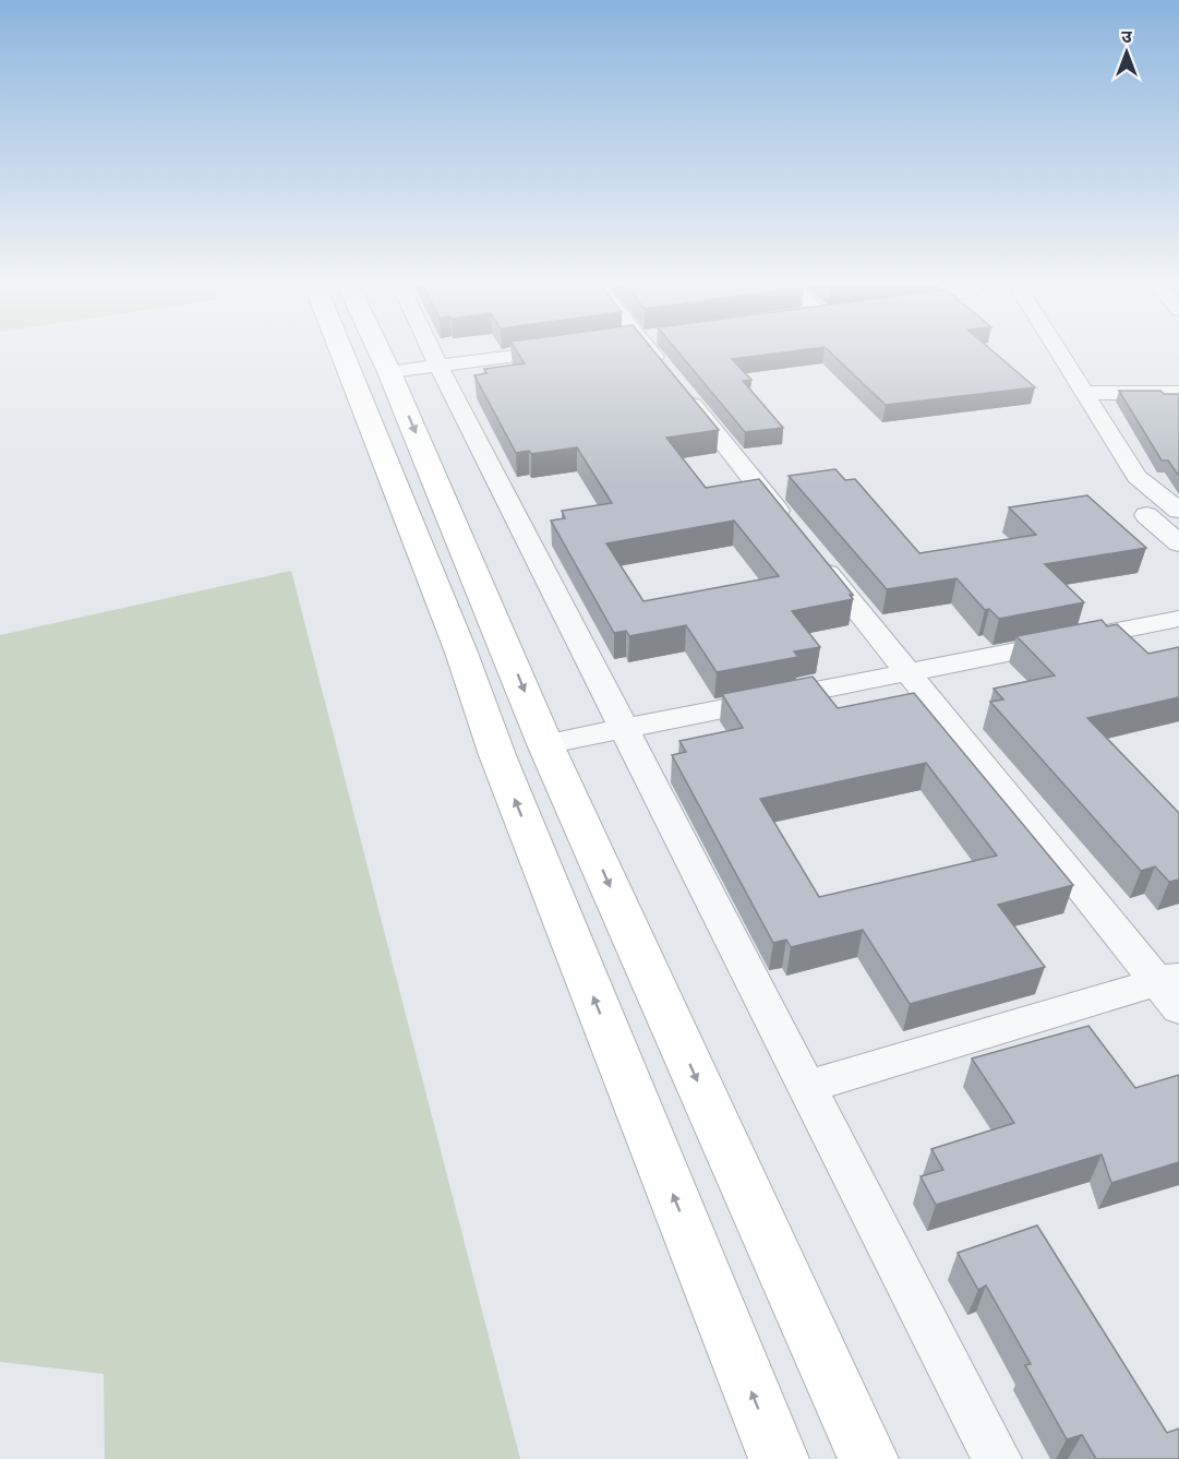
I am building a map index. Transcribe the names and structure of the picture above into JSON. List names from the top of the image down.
{
  "north": "top"
}
